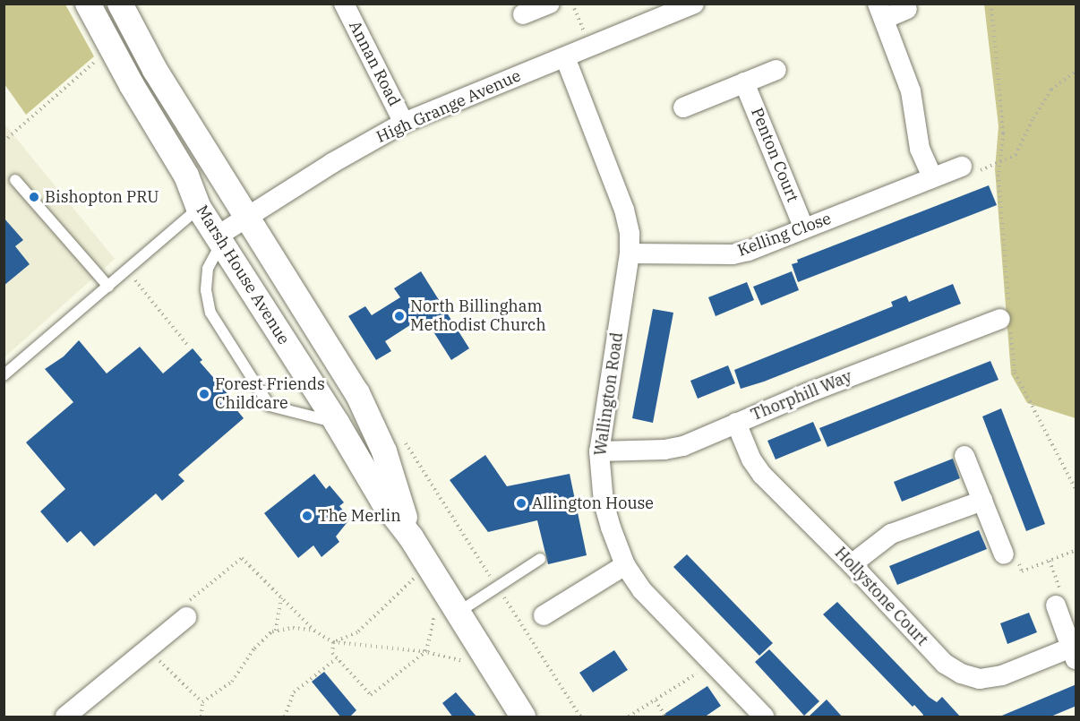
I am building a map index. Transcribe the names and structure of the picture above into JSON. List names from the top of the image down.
{
  "streets": {
    "street": [
      "Annan Road",
      "High Grange Avenue",
      "Penton Court",
      "Kelling Close",
      "Marsh House Avenue",
      "Wallington Road",
      "Thorphill Way",
      "Hollystone Court"
    ]
  },
  "crossings": [
    ["Annan Road", "High Grange Avenue"],
    ["High Grange Avenue", "Marsh House Avenue"],
    ["High Grange Avenue", "Wallington Road"],
    ["Penton Court", "Kelling Close"],
    ["Kelling Close", "Wallington Road"],
    ["Wallington Road", "Thorphill Way"],
    ["Thorphill Way", "Hollystone Court"]
  ],
  "places": [
    "Bishopton PRU",
    "North Billingham Methodist Church",
    "Forest Friends Childcare",
    "Allington House",
    "The Merlin"
  ]
}
